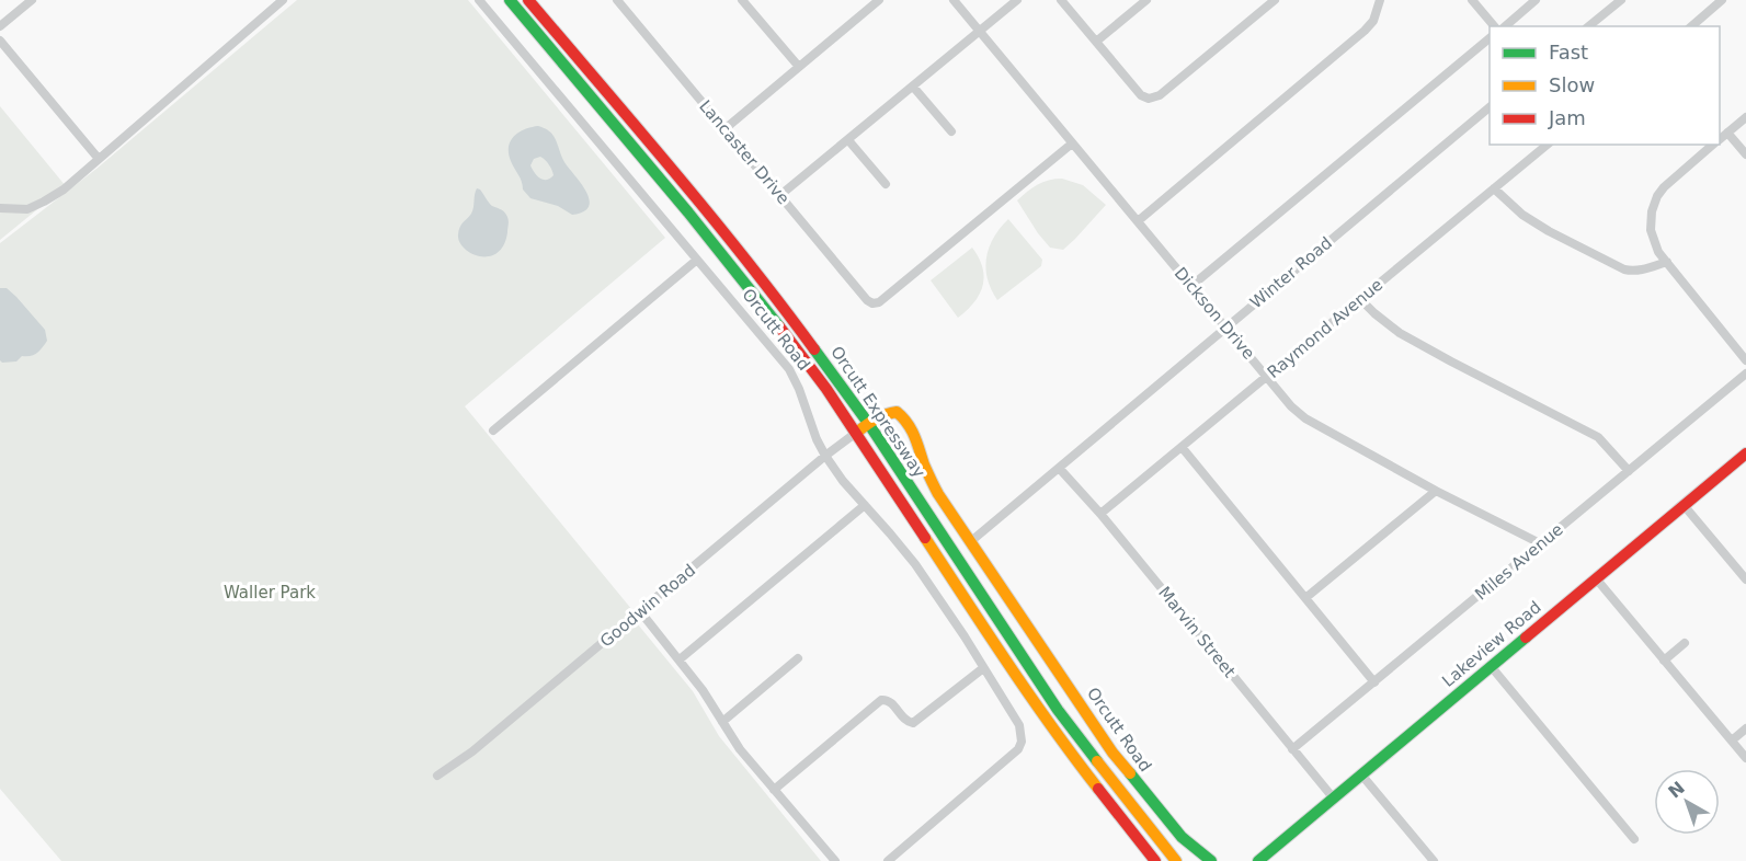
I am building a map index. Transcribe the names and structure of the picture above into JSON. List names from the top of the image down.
{
  "streets": {
    "main road": ["Orcutt Road", "Orcutt Expressway", "Lakeview Road"],
    "street": [
      "Lancaster Drive",
      "Winter Road",
      "Dickson Drive",
      "Raymond Avenue",
      "Miles Avenue",
      "Goodwin Road",
      "Marvin Street"
    ]
  },
  "crossings": [
    ["Lancaster Drive", "Dickson Drive"],
    ["Winter Road", "Dickson Drive"],
    ["Winter Road", "Orcutt Road"],
    ["Winter Road", "Marvin Street"],
    ["Dickson Drive", "Raymond Avenue"],
    ["Dickson Drive", "Miles Avenue"],
    ["Raymond Avenue", "Marvin Street"],
    ["Orcutt Road", "Orcutt Expressway"],
    ["Orcutt Road", "Goodwin Road"],
    ["Orcutt Expressway", "Goodwin Road"],
    ["Miles Avenue", "Marvin Street"],
    ["Marvin Street", "Lakeview Road"]
  ],
  "parks": ["Waller Park"],
  "legend": ["Fast", "Slow", "Jam"],
  "north": "top left"
}
